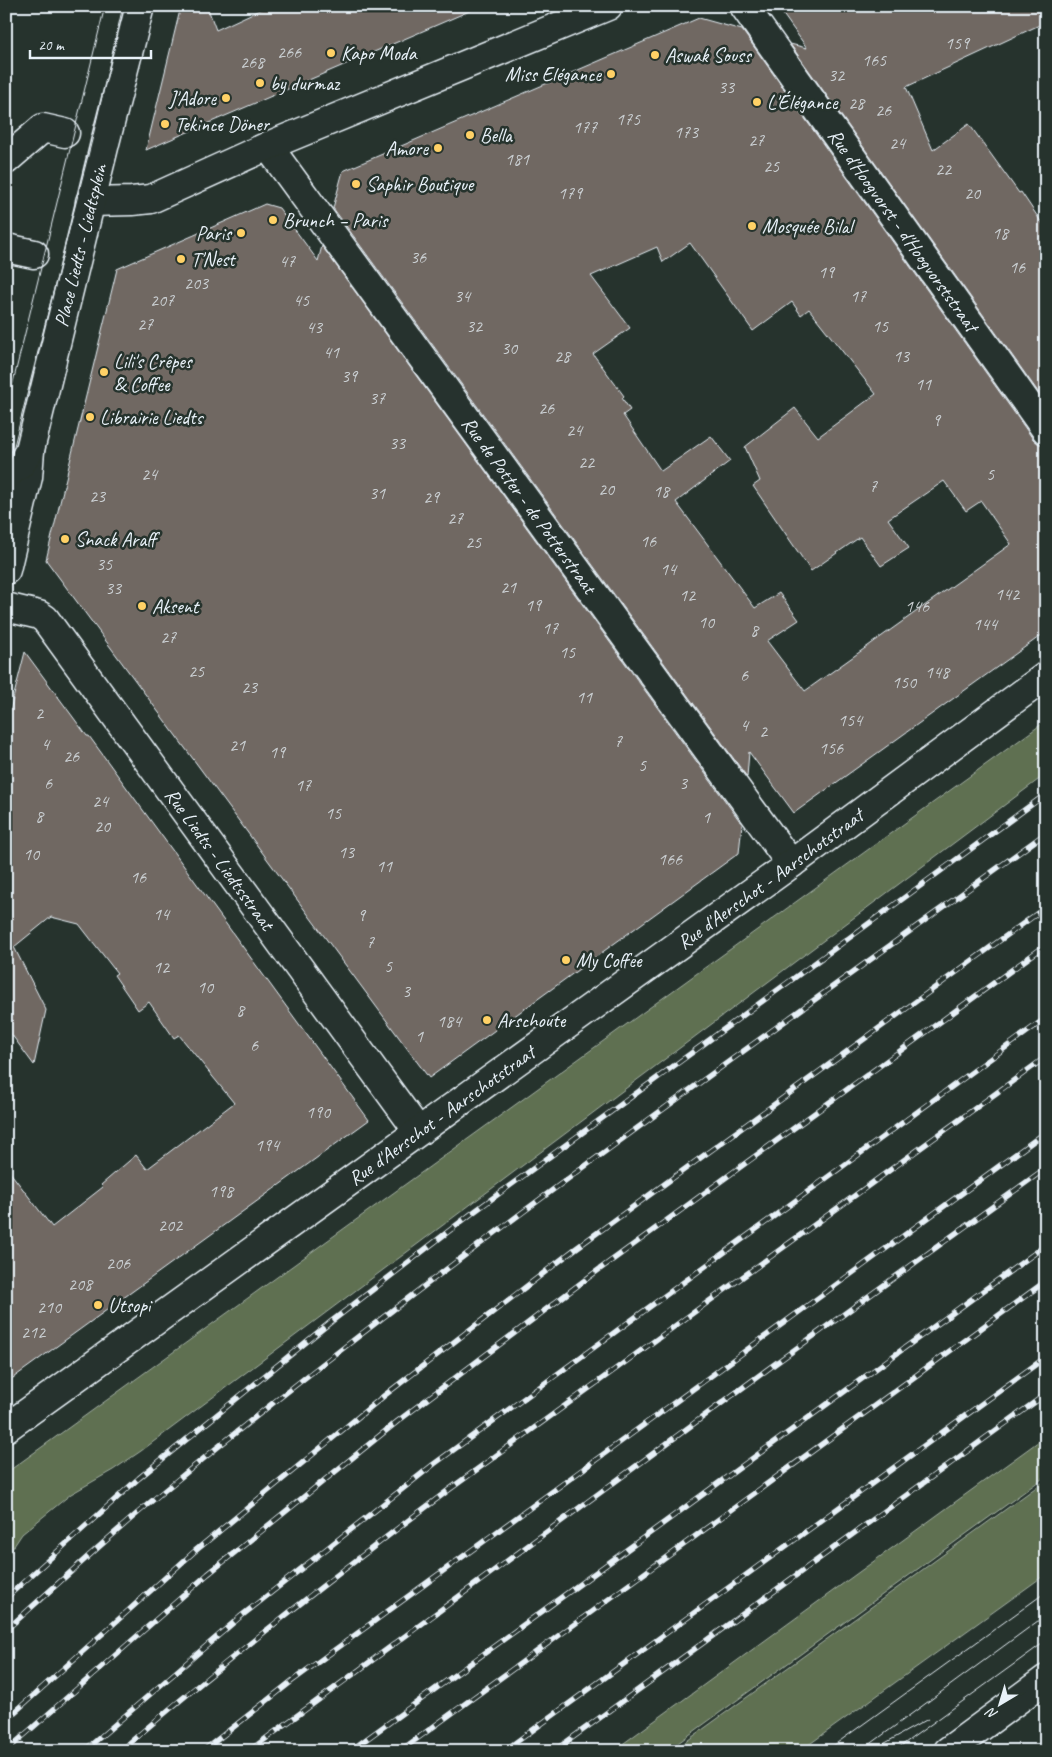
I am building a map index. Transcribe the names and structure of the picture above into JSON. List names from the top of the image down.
{
  "streets": {
    "street": [
      "Rue d'Hoogvorst - d'Hoogvorststraat",
      "Place Liedts - Liedtsplein",
      "Rue de Potter - de Potterstraat",
      "Rue Liedts - Liedtsstraat",
      "Rue d'Aerschot - Aarschotstraat"
    ]
  },
  "crossings": [
    ["Rue de Potter - de Potterstraat", "Rue d'Aerschot - Aarschotstraat"],
    ["Rue Liedts - Liedtsstraat", "Rue d'Aerschot - Aarschotstraat"]
  ],
  "places": [
    "Kapo Moda",
    "Aswak Souss",
    "Miss Elégance",
    "by durmaz",
    "J'Adore",
    "L'Élégance",
    "Tekince Döner",
    "Bella",
    "Amore",
    "Saphir Boutique",
    "Brunch – Paris",
    "Mosquée Bilal",
    "Paris",
    "T'Nest",
    "Lili's Crêpes & Coffee",
    "Librairie Liedts",
    "Snack Araff",
    "Aksent",
    "My Coffee",
    "Arschoute",
    "Utsopi"
  ],
  "house_numbers": [
    "159",
    "266",
    "165",
    "268",
    "32",
    "33",
    "28",
    "26",
    "175",
    "177",
    "173",
    "27",
    "24",
    "181",
    "25",
    "22",
    "179",
    "20",
    "18",
    "36",
    "47",
    "16",
    "19",
    "203",
    "34",
    "17",
    "207",
    "45",
    "27",
    "32",
    "15",
    "43",
    "30",
    "41",
    "28",
    "13",
    "39",
    "11",
    "37",
    "26",
    "9",
    "24",
    "33",
    "22",
    "24",
    "5",
    "7",
    "20",
    "18",
    "31",
    "23",
    "29",
    "27",
    "16",
    "25",
    "35",
    "14",
    "21",
    "33",
    "142",
    "12",
    "19",
    "146",
    "10",
    "144",
    "17",
    "8",
    "27",
    "15",
    "25",
    "148",
    "6",
    "150",
    "23",
    "11",
    "2",
    "154",
    "4",
    "2",
    "7",
    "4",
    "21",
    "156",
    "19",
    "26",
    "5",
    "6",
    "3",
    "17",
    "24",
    "15",
    "8",
    "1",
    "20",
    "13",
    "10",
    "166",
    "11",
    "16",
    "14",
    "9",
    "7",
    "5",
    "12",
    "10",
    "3",
    "8",
    "184",
    "1",
    "6",
    "190",
    "194",
    "198",
    "202",
    "206",
    "208",
    "210",
    "212"
  ],
  "scale_bar": "20 m",
  "north": "bottom left"
}
